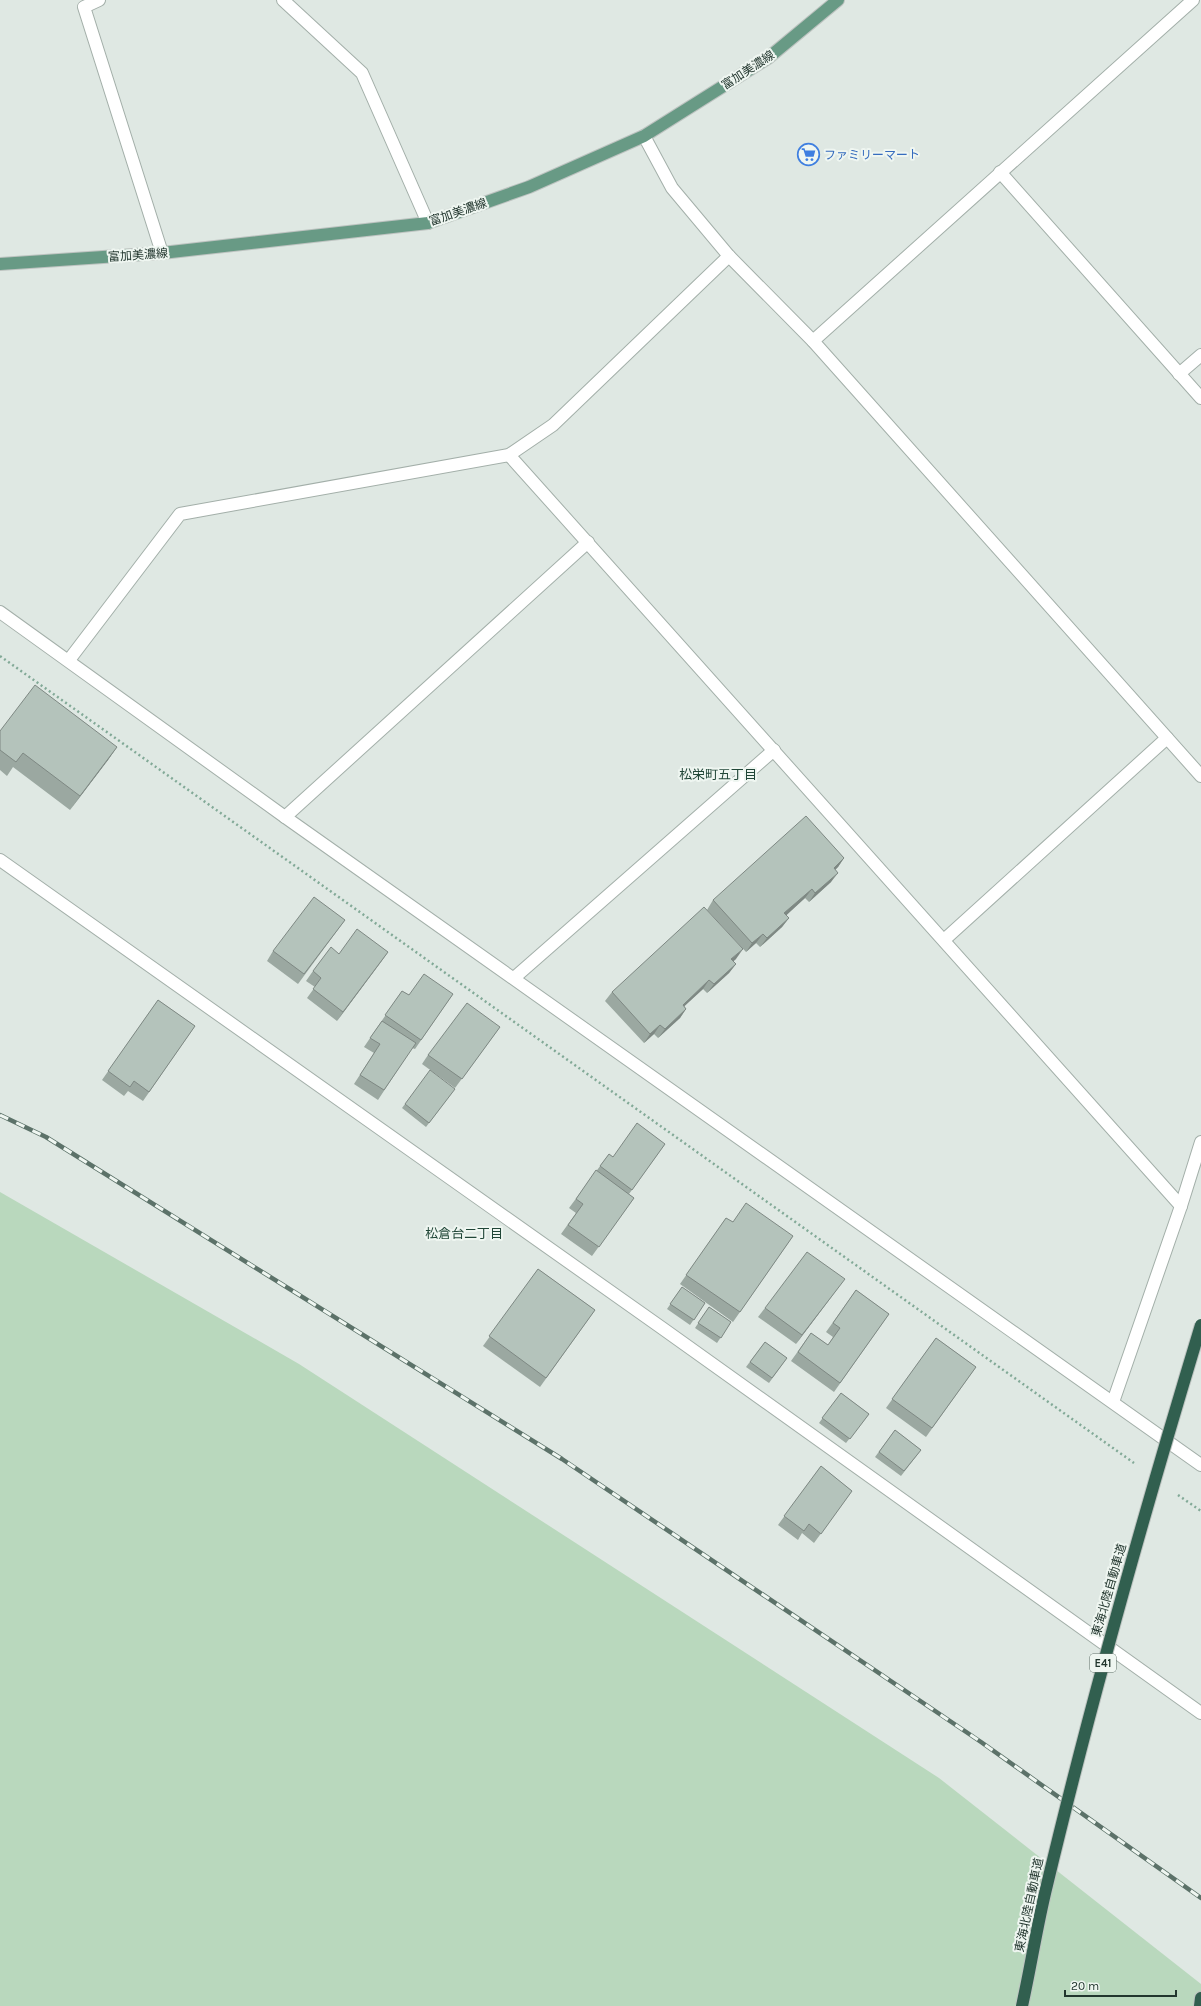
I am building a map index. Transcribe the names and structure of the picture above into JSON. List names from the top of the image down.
{
  "streets": {
    "highway": ["東海北陸自動車道", "E41"],
    "main road": ["富加美濃線"]
  },
  "districts": ["松栄町五丁目", "松倉台二丁目"],
  "places": {
    "supermarket": ["ファミリーマート"]
  },
  "scale_bar": "20 m"
}
